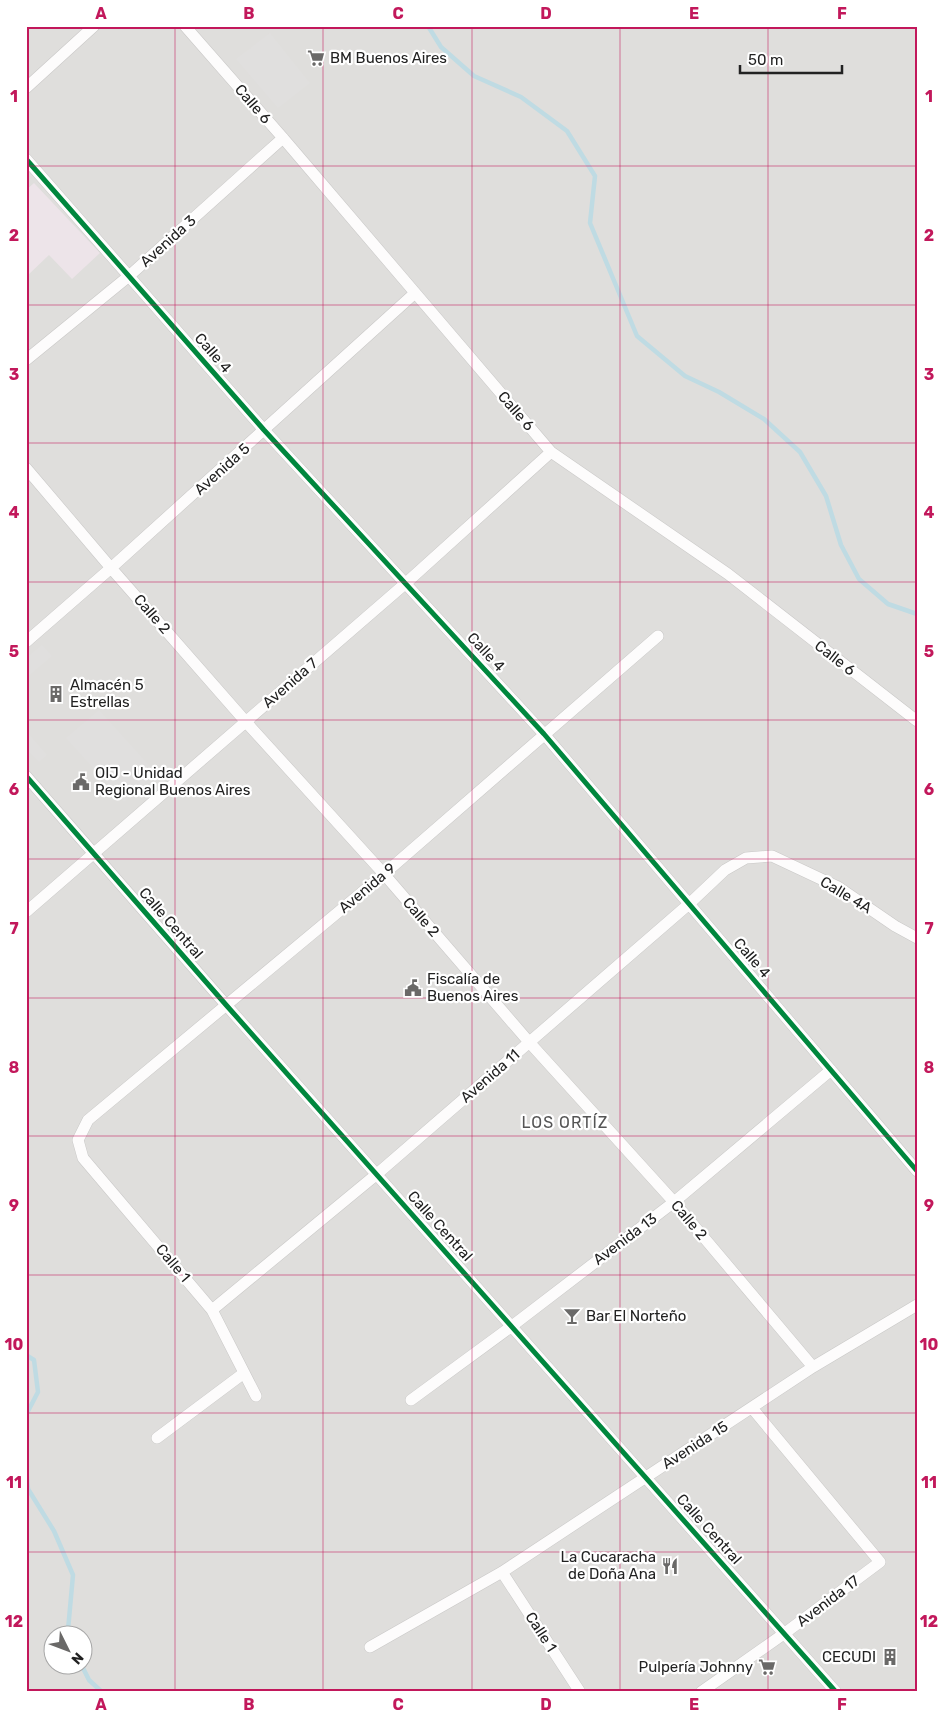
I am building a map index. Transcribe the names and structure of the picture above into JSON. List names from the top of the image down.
{
  "streets": {
    "street": [
      "Calle 6",
      "Avenida 3",
      "Calle 4",
      "Avenida 5",
      "Calle 2",
      "Avenida 7",
      "Avenida 9",
      "Calle 4A",
      "Calle Central",
      "Avenida 11",
      "Avenida 13",
      "Calle 1",
      "Avenida 15",
      "Avenida 17"
    ]
  },
  "crossings": [
    ["Calle 6", "Avenida 3"],
    ["Calle 6", "Avenida 5"],
    ["Calle 6", "Avenida 7"],
    ["Avenida 3", "Calle 4"],
    ["Calle 4", "Avenida 5"],
    ["Calle 4", "Avenida 7"],
    ["Calle 4", "Avenida 9"],
    ["Calle 4", "Avenida 11"],
    ["Calle 4", "Avenida 13"],
    ["Avenida 5", "Calle 2"],
    ["Calle 2", "Avenida 7"],
    ["Calle 2", "Avenida 9"],
    ["Calle 2", "Avenida 11"],
    ["Calle 2", "Avenida 13"],
    ["Calle 2", "Avenida 15"],
    ["Avenida 7", "Calle Central"],
    ["Avenida 9", "Calle Central"],
    ["Avenida 9", "Calle 1"],
    ["Calle 4A", "Avenida 11"],
    ["Calle Central", "Avenida 11"],
    ["Calle Central", "Avenida 13"],
    ["Calle Central", "Avenida 15"],
    ["Calle Central", "Avenida 17"],
    ["Avenida 11", "Calle 1"],
    ["Calle 1", "Avenida 15"],
    ["Avenida 15", "Avenida 17"]
  ],
  "districts": ["LOS ORTÍZ"],
  "places": {
    "supermarket": ["BM Buenos Aires", "Pulpería Johnny"],
    "building": ["Almacén 5 Estrellas", "CECUDI"],
    "public building": ["OIJ - Unidad Regional Buenos Aires", "Fiscalía de Buenos Aires"],
    "bar": ["Bar El Norteño"],
    "restaurant": ["La Cucaracha de Doña Ana"]
  },
  "scale_bar": "50 m",
  "north": "bottom right",
  "grid": {
    "columns": [
      "A",
      "B",
      "C",
      "D",
      "E",
      "F"
    ],
    "rows": [
      "1",
      "2",
      "3",
      "4",
      "5",
      "6",
      "7",
      "8",
      "9",
      "10",
      "11",
      "12"
    ]
  }
}
